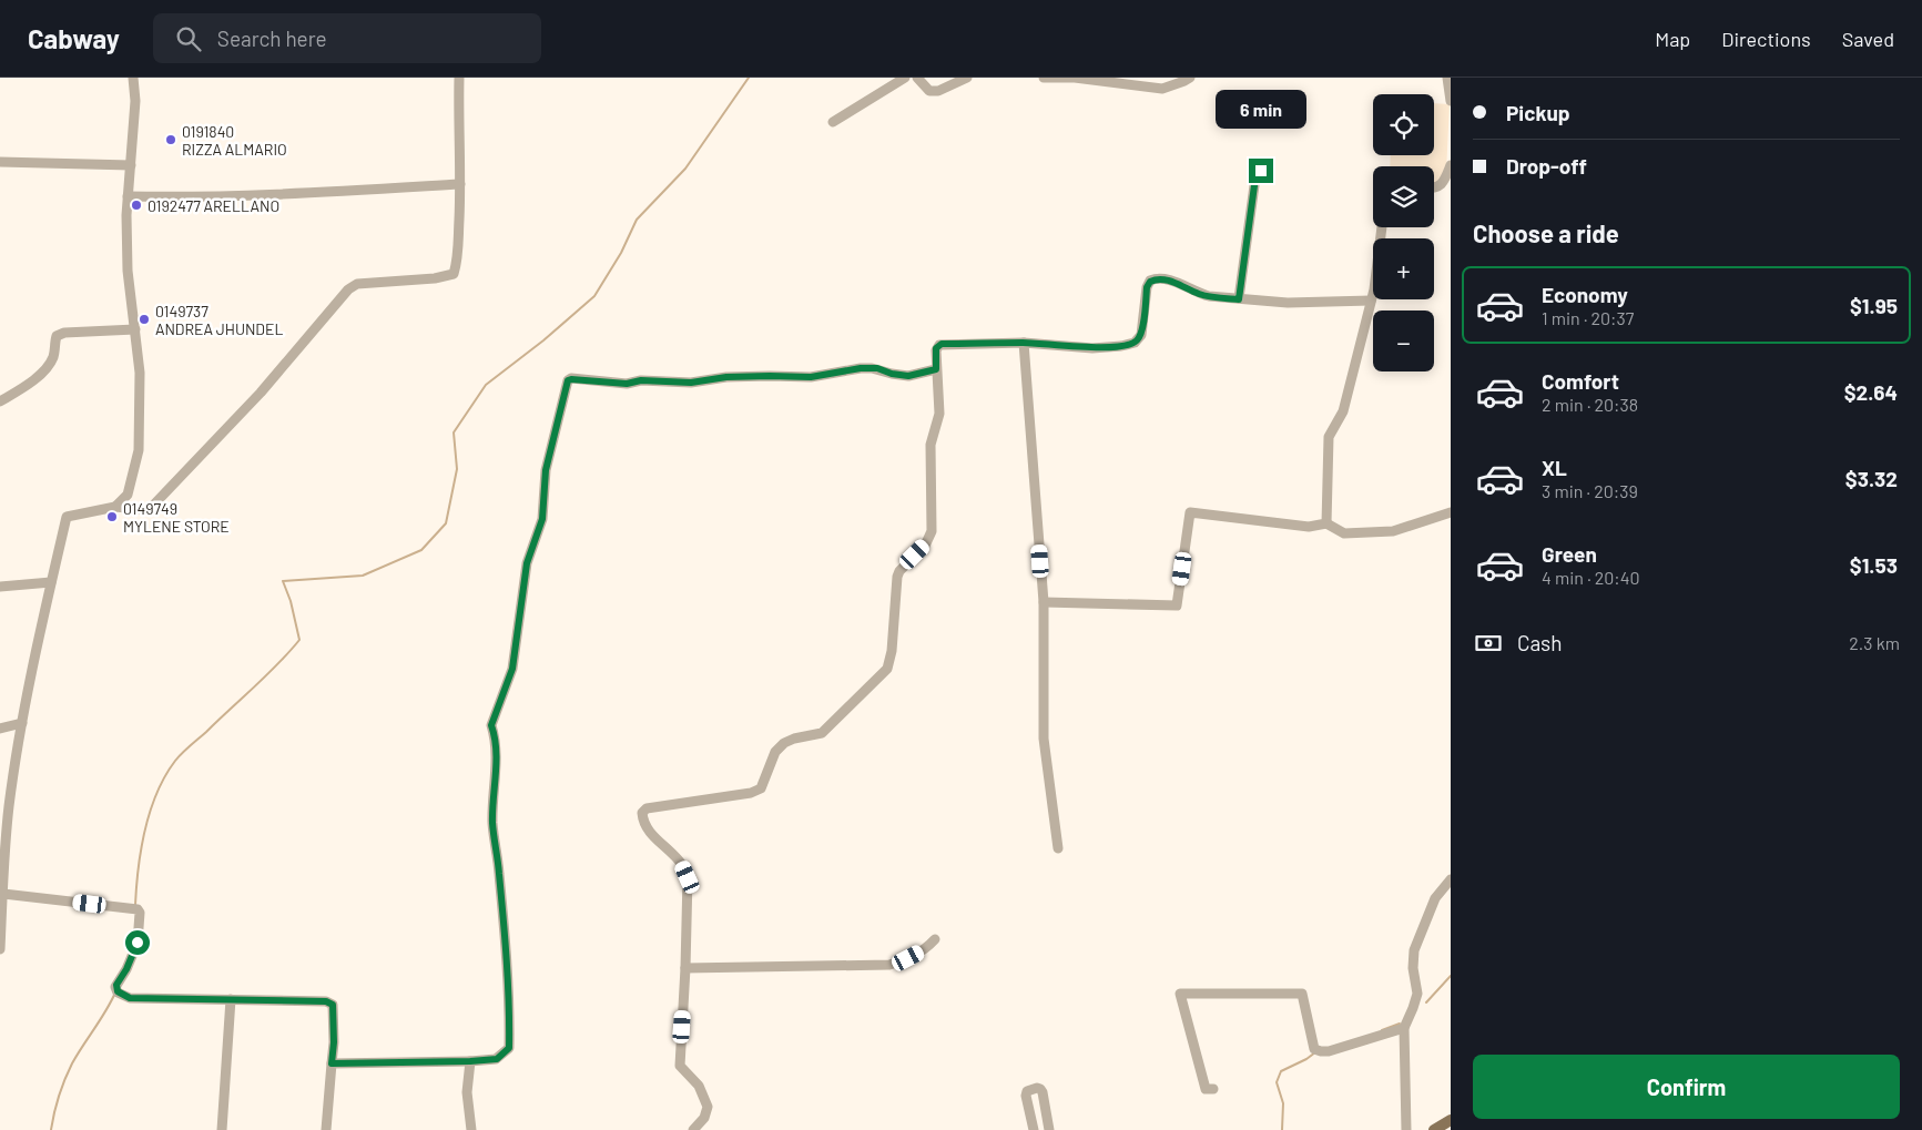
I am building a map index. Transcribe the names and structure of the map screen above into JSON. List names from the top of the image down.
{
  "places": [
    "0191840 RIZZA ALMARIO",
    "0192477 ARELLANO",
    "0149737 ANDREA JHUNDEL",
    "0149749 MYLENE STORE"
  ],
  "page": {
    "header": "Cabway",
    "search": "Search here",
    "nav": ["Map", "Directions", "Saved"],
    "banner": ["Pickup", "Drop-off"],
    "bubble": "6 min",
    "map_buttons": ["+", "−"],
    "heading": "Choose a ride",
    "list": [
      {
        "name": "Economy",
        "note": "1 min · 20:37",
        "value": "$1.95"
      },
      {
        "name": "Comfort",
        "note": "2 min · 20:38",
        "value": "$2.64"
      },
      {
        "name": "XL",
        "note": "3 min · 20:39",
        "value": "$3.32"
      },
      {
        "name": "Green",
        "note": "4 min · 20:40",
        "value": "$1.53"
      }
    ],
    "pay": ["Cash", "2.3 km"],
    "buttons": "Confirm"
  }
}
